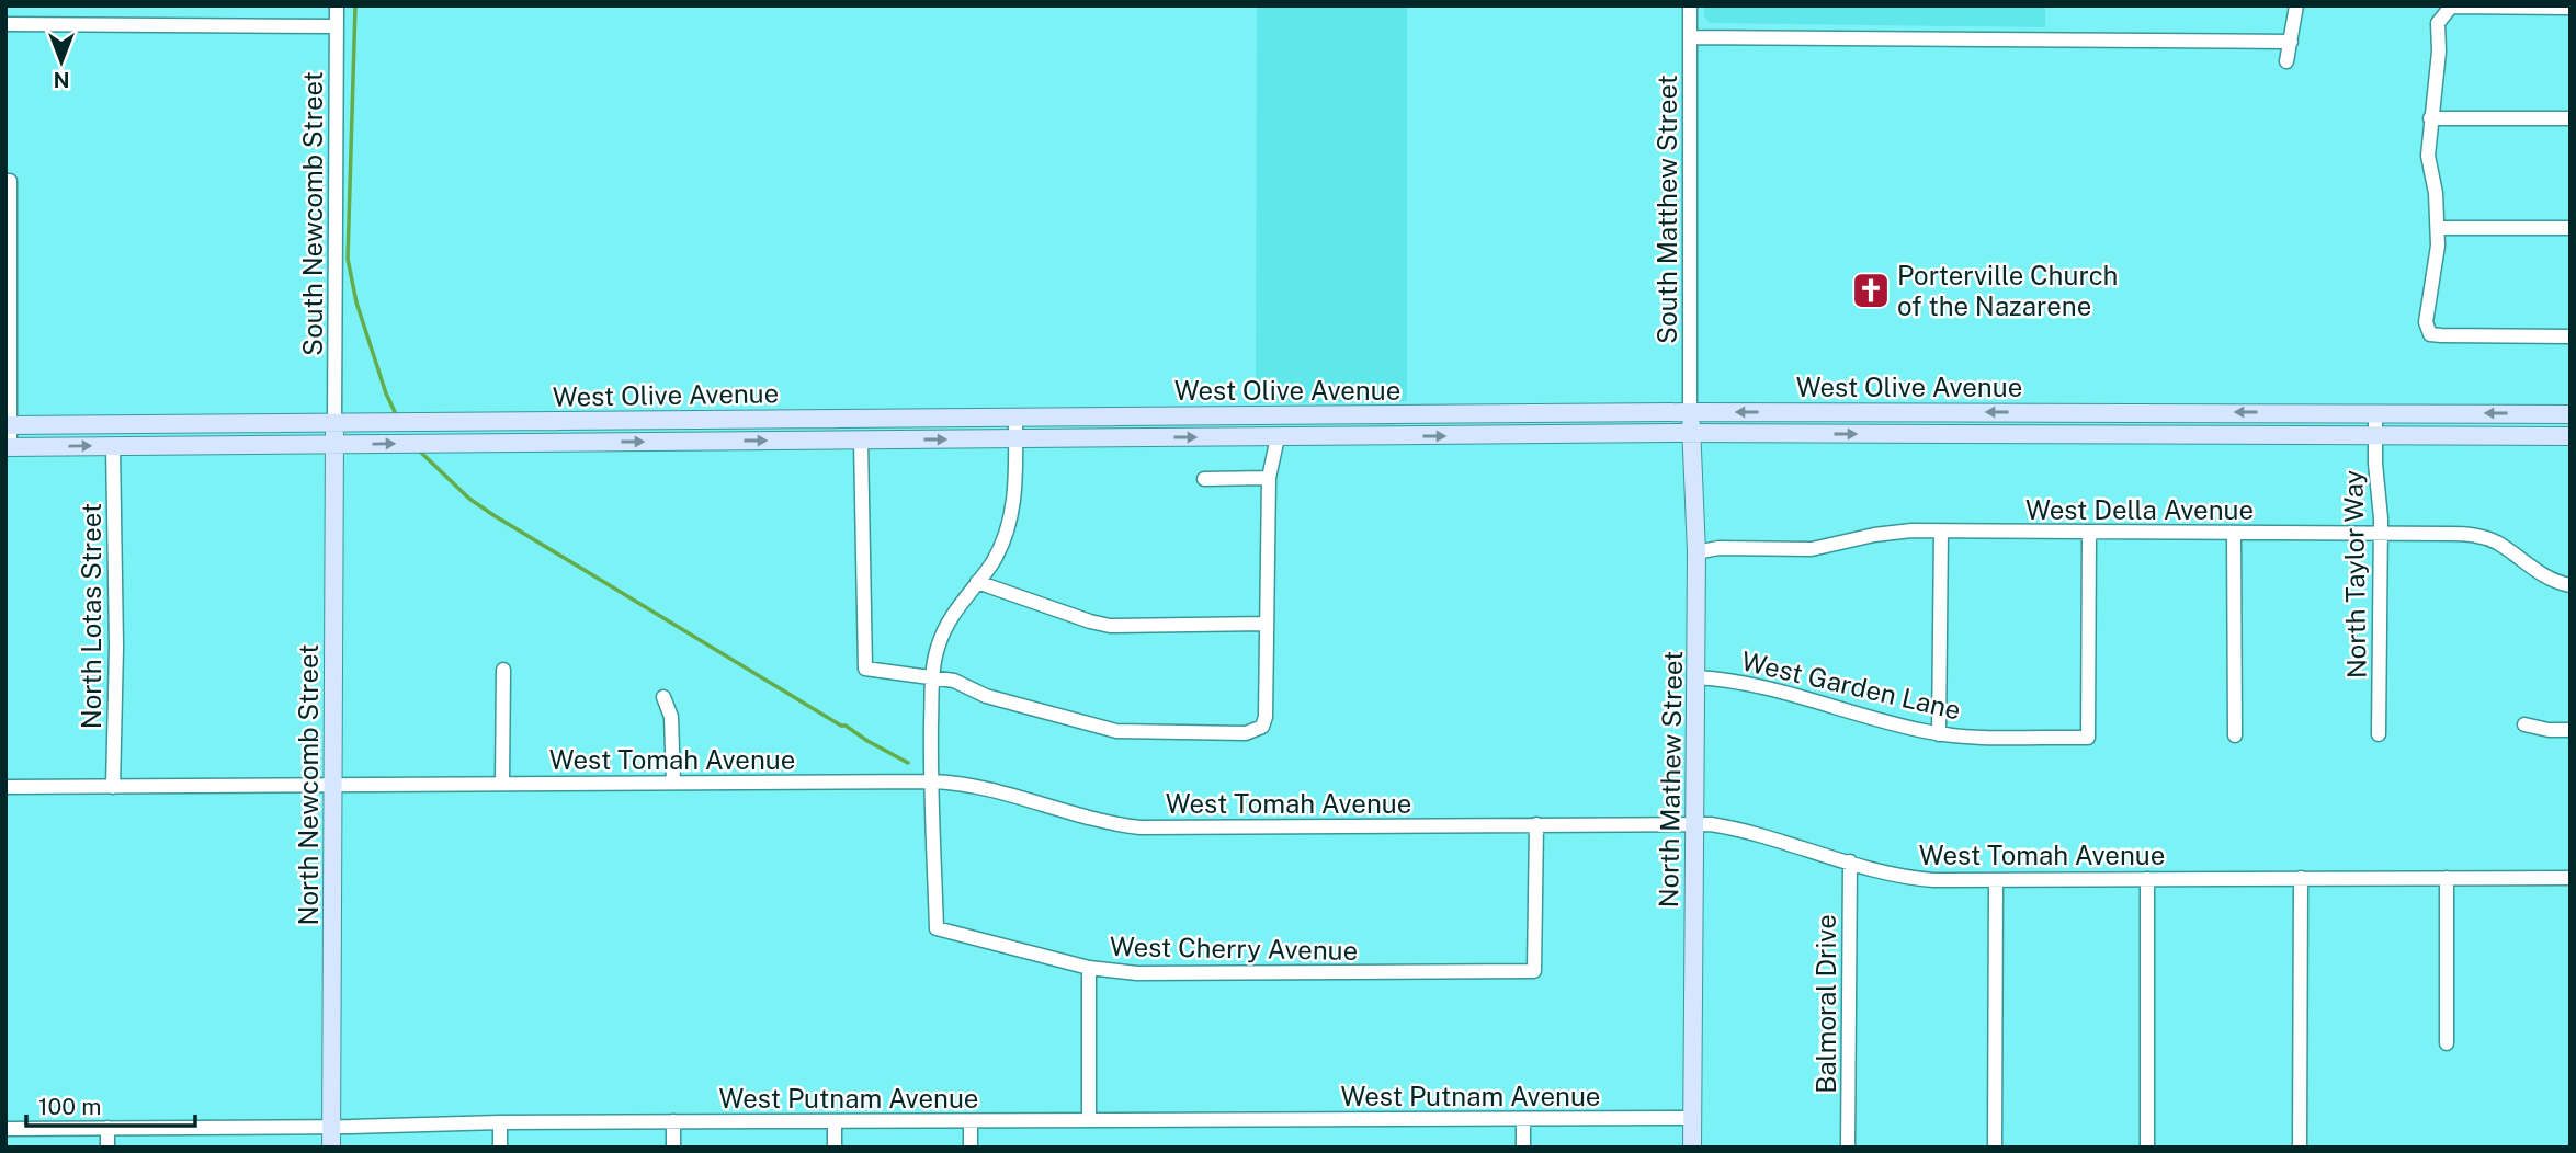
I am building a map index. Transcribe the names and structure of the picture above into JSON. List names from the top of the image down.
{
  "streets": {
    "main road": ["West Olive Avenue", "North Mathew Street", "North Newcomb Street"],
    "street": [
      "South Matthew Street",
      "South Newcomb Street",
      "West Della Avenue",
      "North Taylor Way",
      "North Lotas Street",
      "West Garden Lane",
      "West Tomah Avenue",
      "West Cherry Avenue",
      "Balmoral Drive",
      "West Putnam Avenue"
    ]
  },
  "crossings": [
    ["South Matthew Street", "West Olive Avenue"],
    ["South Matthew Street", "North Mathew Street"],
    ["South Newcomb Street", "West Olive Avenue"],
    ["South Newcomb Street", "North Newcomb Street"],
    ["West Olive Avenue", "North Taylor Way"],
    ["West Olive Avenue", "North Lotas Street"],
    ["West Olive Avenue", "North Mathew Street"],
    ["West Olive Avenue", "North Newcomb Street"],
    ["West Della Avenue", "North Taylor Way"],
    ["West Della Avenue", "West Garden Lane"],
    ["West Della Avenue", "North Mathew Street"],
    ["North Lotas Street", "West Tomah Avenue"],
    ["West Garden Lane", "North Mathew Street"],
    ["West Tomah Avenue", "North Mathew Street"],
    ["West Tomah Avenue", "North Newcomb Street"],
    ["West Tomah Avenue", "West Cherry Avenue"],
    ["West Tomah Avenue", "Balmoral Drive"],
    ["North Mathew Street", "West Putnam Avenue"],
    ["North Newcomb Street", "West Putnam Avenue"]
  ],
  "places": {
    "church": ["Porterville Church of the Nazarene"]
  },
  "scale_bar": "100 m",
  "north": "bottom"
}
